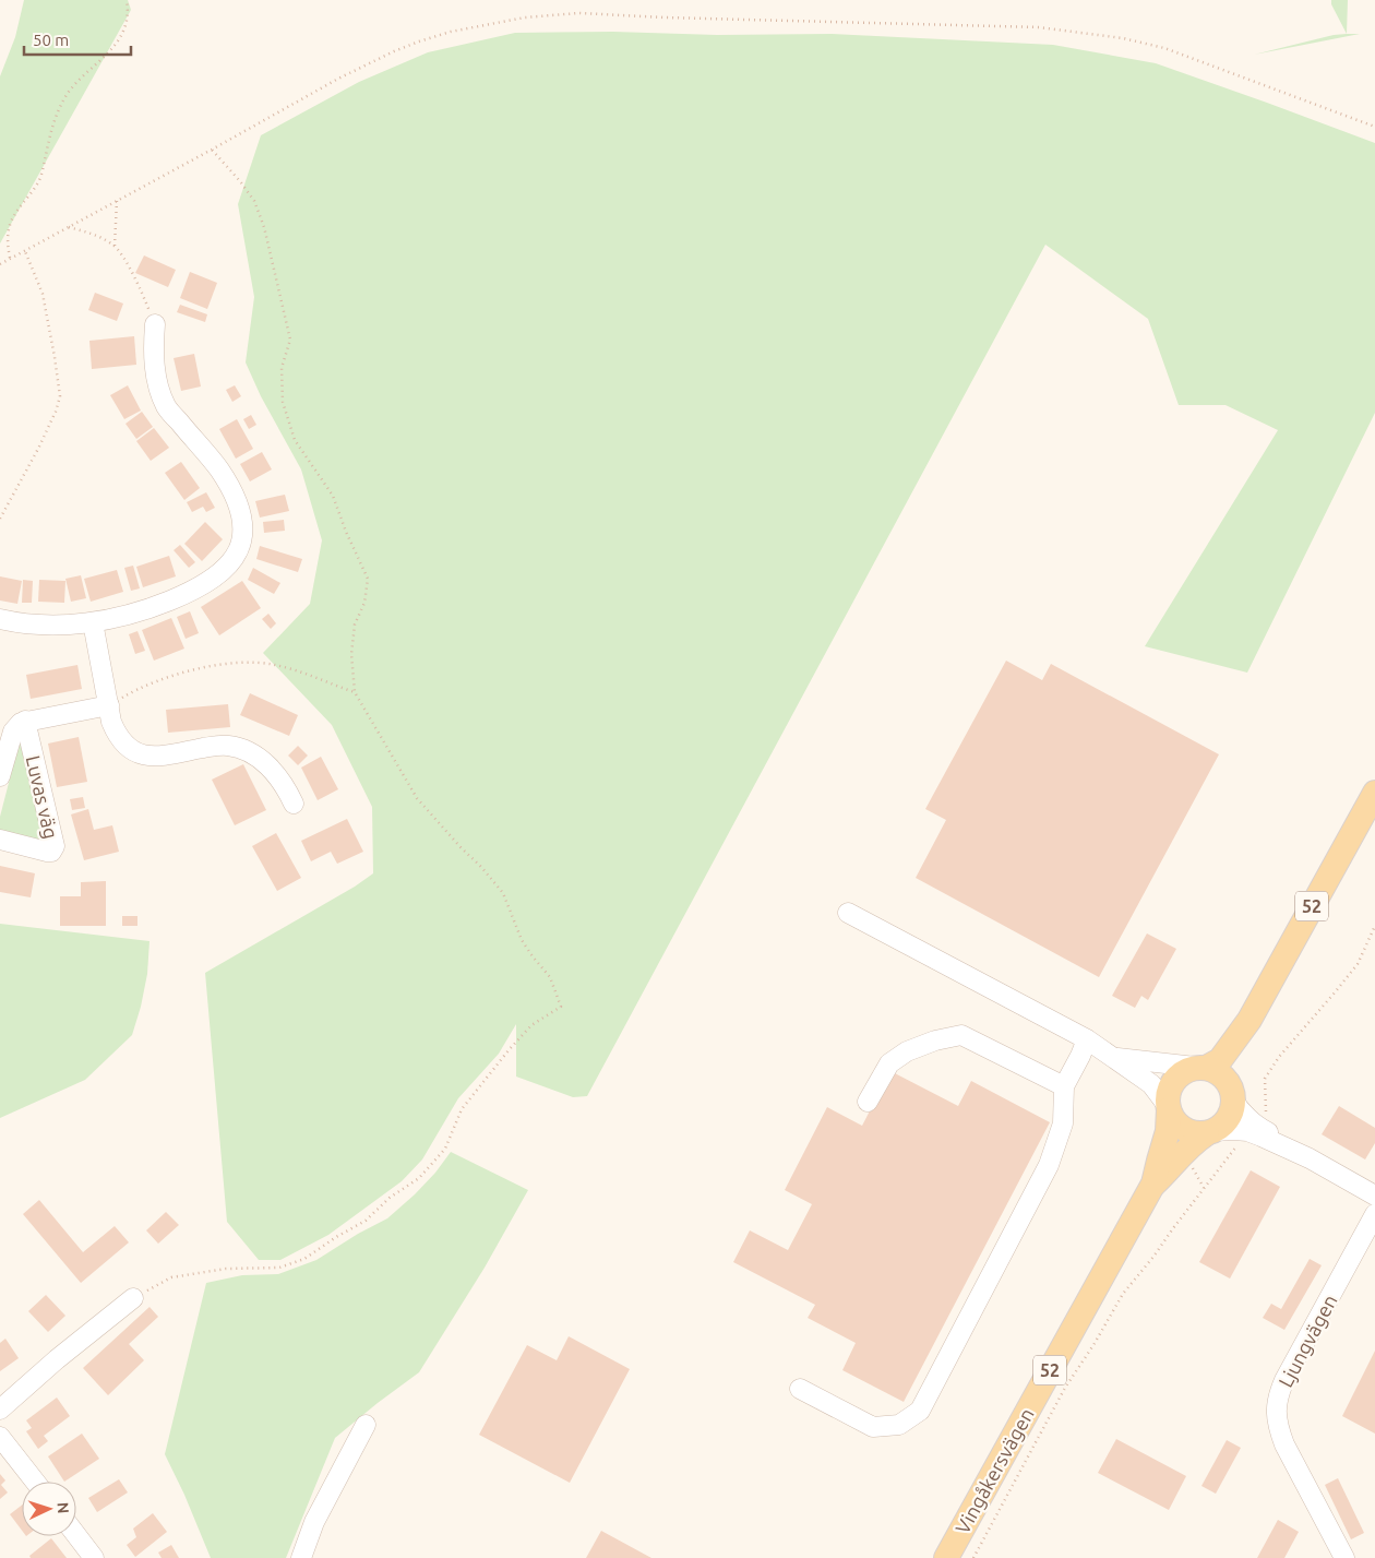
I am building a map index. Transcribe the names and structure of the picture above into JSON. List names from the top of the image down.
{
  "streets": {
    "main road": ["52", "Vingåkersvägen"],
    "street": ["Luvas väg", "Ljungvägen"]
  },
  "crossings": [
    ["52", "Vingåkersvägen"]
  ],
  "scale_bar": "50 m",
  "north": "right"
}
